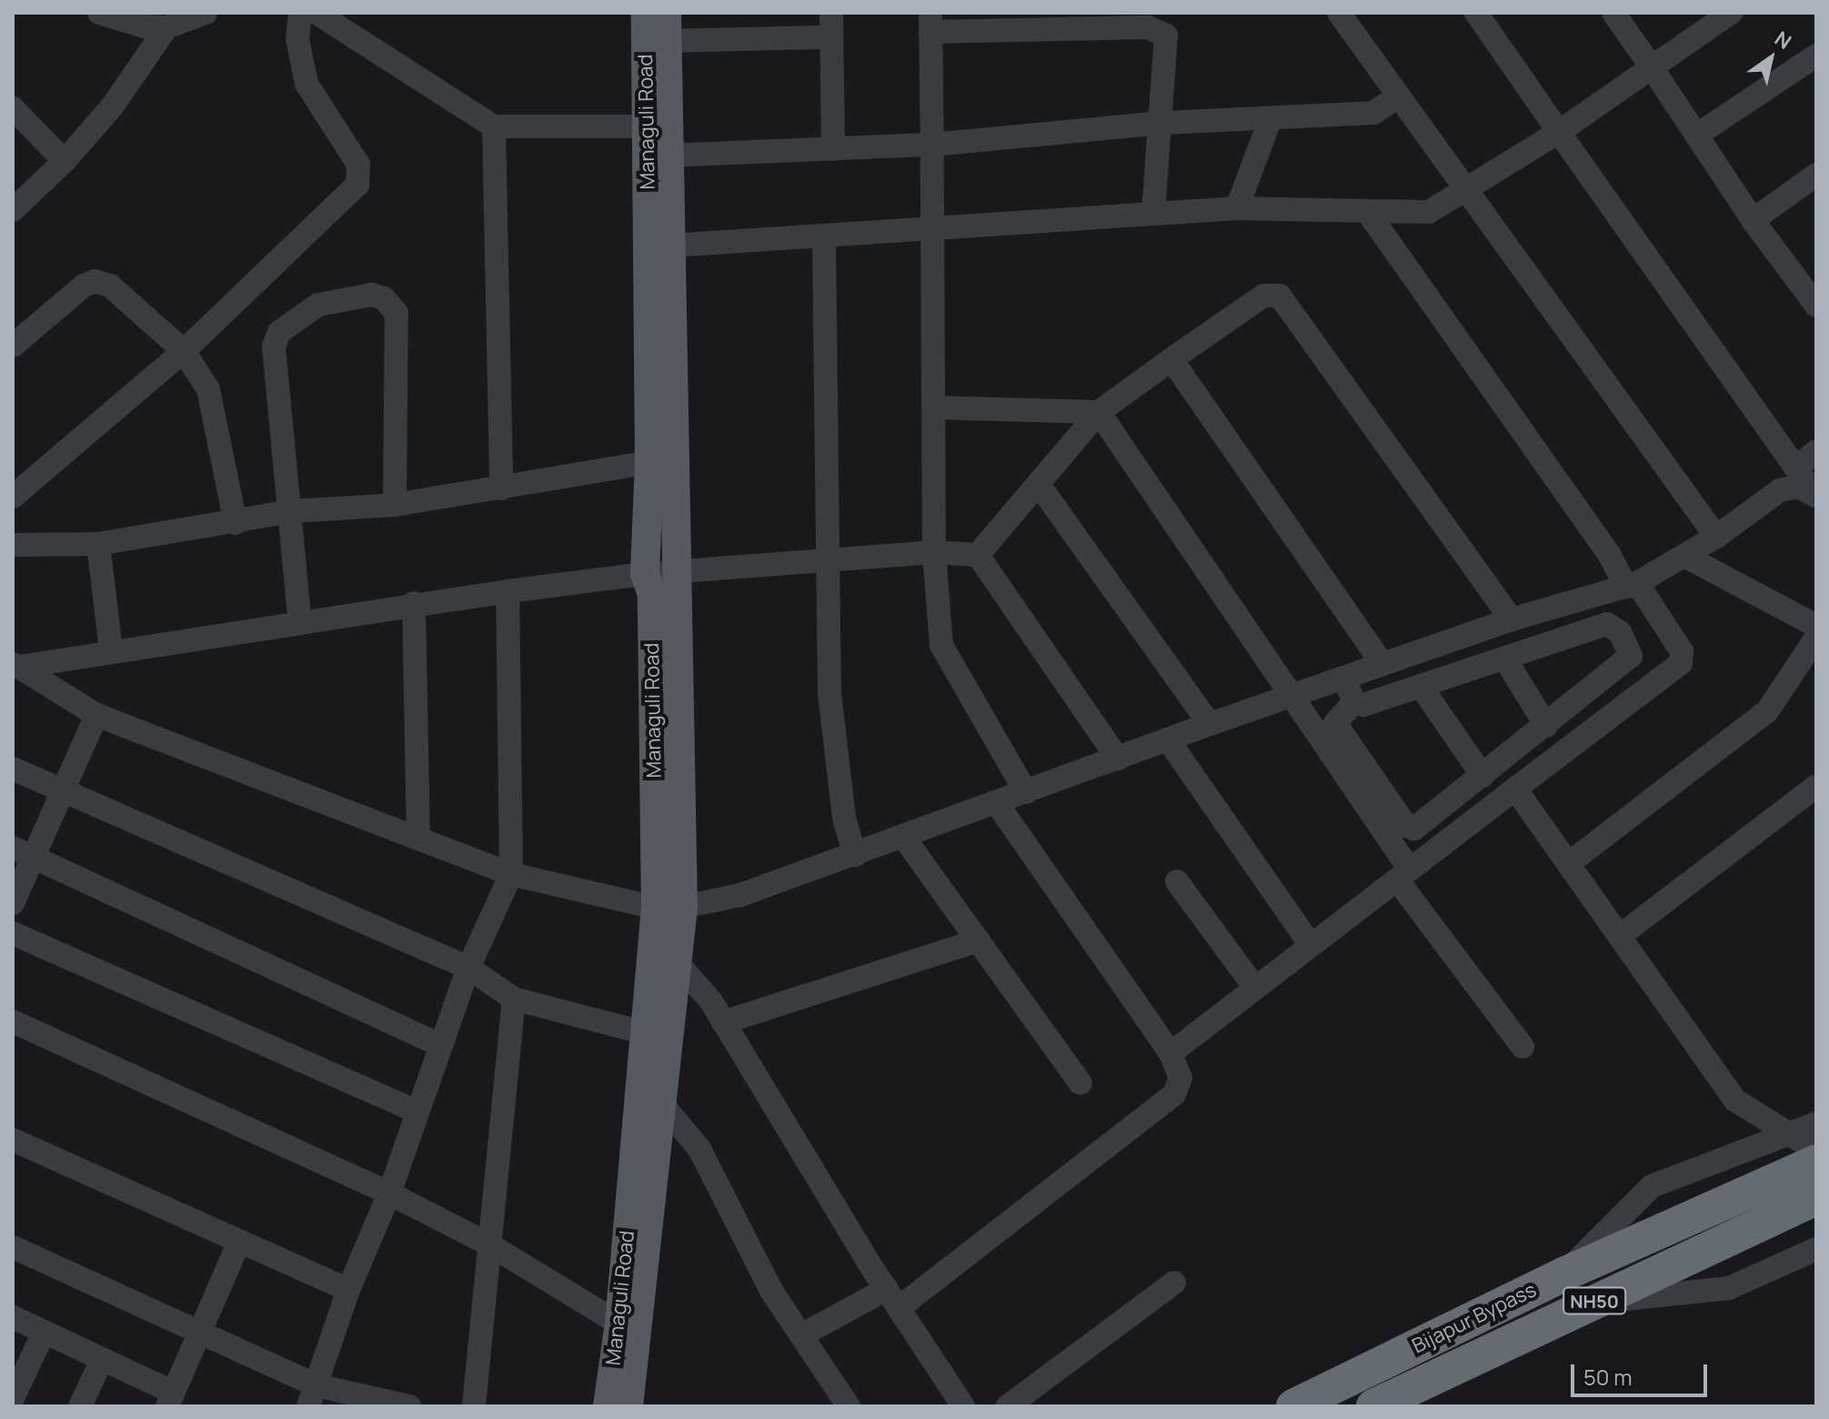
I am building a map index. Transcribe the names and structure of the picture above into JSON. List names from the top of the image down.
{
  "streets": {
    "highway": ["NH50", "Bijapur Bypass"],
    "main road": ["Managuli Road"]
  },
  "scale_bar": "50 m",
  "north": "top right"
}
